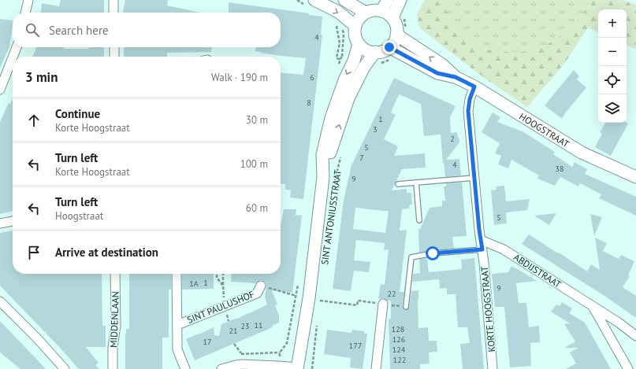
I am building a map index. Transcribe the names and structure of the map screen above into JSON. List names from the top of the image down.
{
  "streets": {
    "main road": ["HOOGSTRAAT", "SINT ANTONIUSSTRAAT"],
    "street": [
      "ABDIJSTRAAT",
      "SINT PAULUSHOF",
      "KORTE HOOGSTRAAT",
      "MIDDENLAAN"
    ]
  },
  "crossings": [
    ["HOOGSTRAAT", "SINT ANTONIUSSTRAAT"],
    ["HOOGSTRAAT", "KORTE HOOGSTRAAT"],
    ["ABDIJSTRAAT", "KORTE HOOGSTRAAT"]
  ],
  "house_numbers": [
    "4",
    "6",
    "8",
    "1",
    "3",
    "2",
    "5",
    "7",
    "4",
    "38",
    "9",
    "5",
    "1",
    "1A",
    "9",
    "22",
    "11",
    "23",
    "128",
    "21",
    "126",
    "17",
    "177",
    "124",
    "122"
  ],
  "page": {
    "map_buttons": ["+", "−"],
    "search": "Search here",
    "heading": ["3 min", "Walk · 190 m"],
    "list": [
      ["Continue", "Korte Hoogstraat", "30 m"],
      ["Turn left", "Korte Hoogstraat", "100 m"],
      ["Turn left", "Hoogstraat", "60 m"],
      "Arrive at destination"
    ]
  }
}
